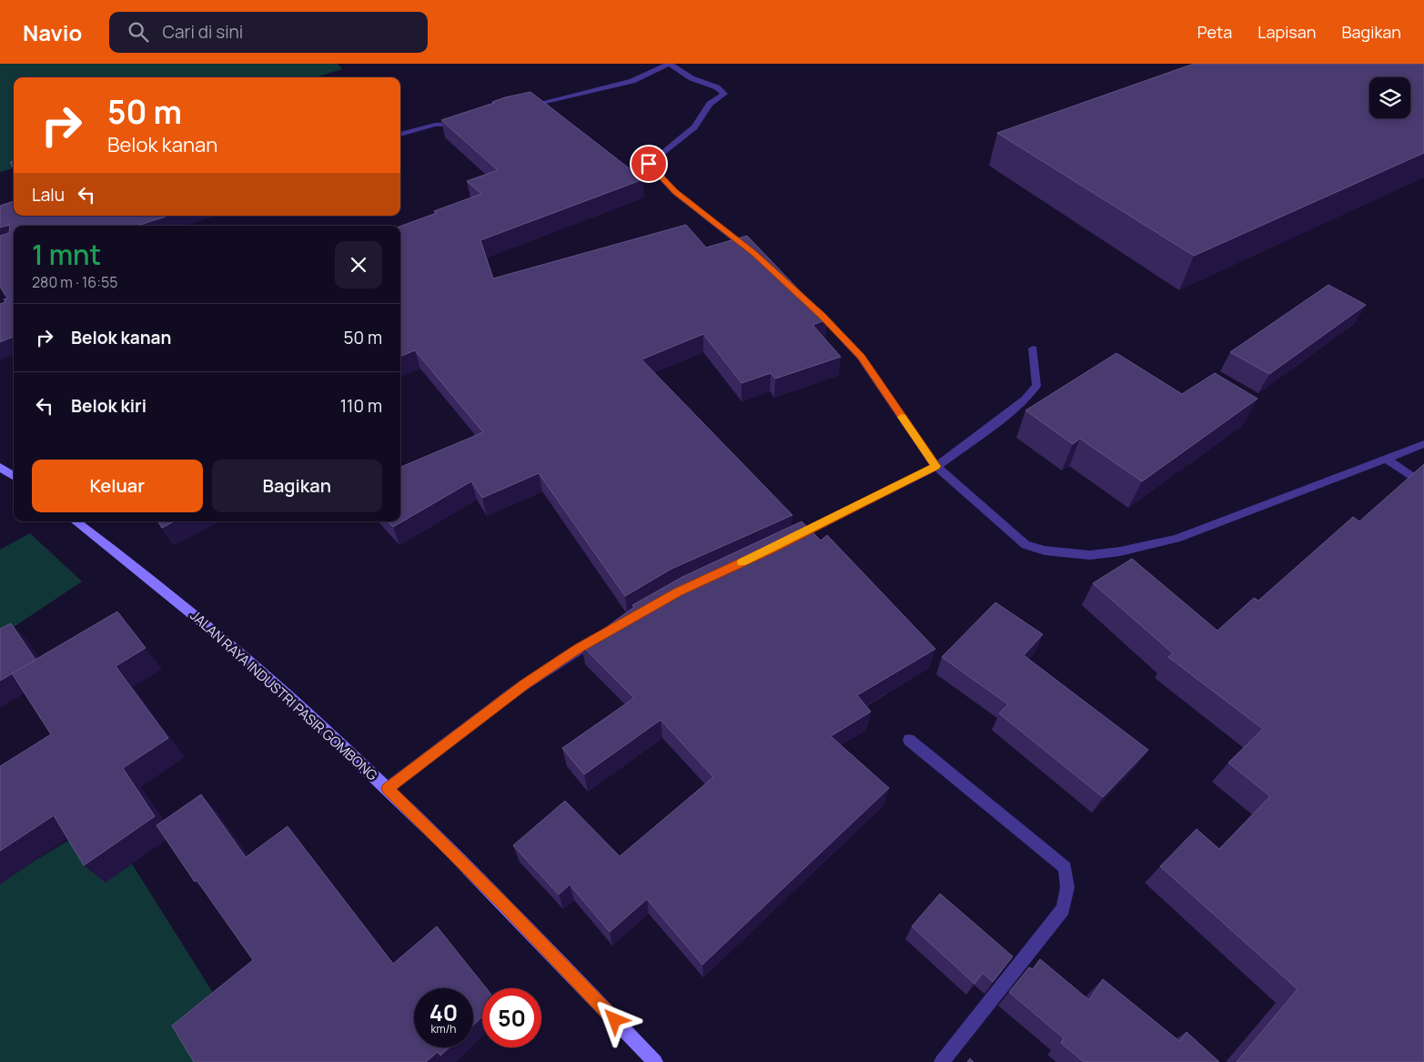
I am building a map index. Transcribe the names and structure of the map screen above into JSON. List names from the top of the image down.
{
  "streets": {
    "main road": ["JALAN RAYA INDUSTRI PASIR GOMBONG"]
  },
  "page": {
    "header": "Navio",
    "search": "Cari di sini",
    "nav": ["Peta", "Lapisan", "Bagikan"],
    "turn": ["50 m", "Belok kanan"],
    "then": "Lalu",
    "heading": ["1 mnt", "280 m · 16:55"],
    "list": [
      {
        "name": "Belok kanan",
        "value": "50 m"
      },
      {
        "name": "Belok kiri",
        "value": "110 m"
      }
    ],
    "buttons": ["Keluar", "Bagikan"],
    "speed": "40 km/h",
    "limit": "50"
  }
}
